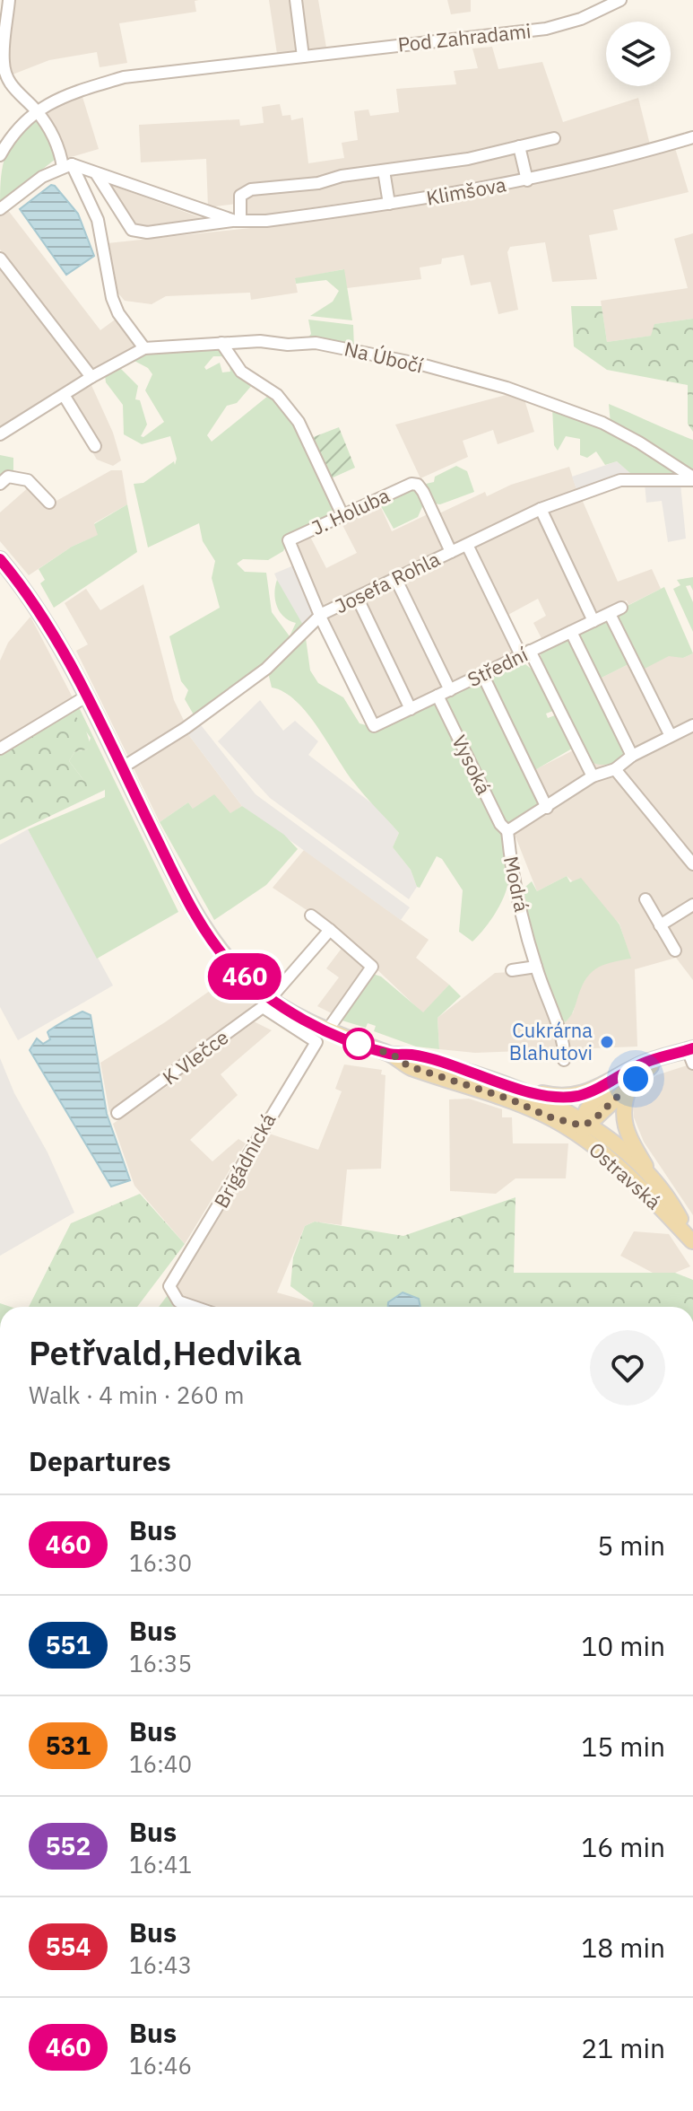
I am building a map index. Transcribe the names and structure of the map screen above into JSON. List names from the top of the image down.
{
  "streets": {
    "main road": ["Ostravská"],
    "street": [
      "Pod Zahradami",
      "Klimšova",
      "Na Úbočí",
      "J. Holuba",
      "Josefa Rohla",
      "Střední",
      "Vysoká",
      "Modrá",
      "K Vlečce",
      "Brigádnická"
    ]
  },
  "crossings": [
    ["Na Úbočí", "Josefa Rohla"],
    ["J. Holuba", "Josefa Rohla"],
    ["J. Holuba", "Střední"],
    ["Josefa Rohla", "Střední"],
    ["Josefa Rohla", "Ostravská"],
    ["Střední", "Vysoká"],
    ["Vysoká", "Modrá"],
    ["K Vlečce", "Brigádnická"],
    ["K Vlečce", "Ostravská"],
    ["Brigádnická", "Ostravská"]
  ],
  "places": ["Cukrárna Blahutovi"],
  "lines": ["bus line 460"],
  "page": {
    "on_map": "460",
    "heading": [
      ["Petřvald,Hedvika", "Walk · 4 min · 260 m"],
      "Departures"
    ],
    "list": [
      {
        "mark": "460",
        "name": "Bus",
        "note": "16:30",
        "value": "5 min"
      },
      {
        "mark": "551",
        "name": "Bus",
        "note": "16:35",
        "value": "10 min"
      },
      {
        "mark": "531",
        "name": "Bus",
        "note": "16:40",
        "value": "15 min"
      },
      {
        "mark": "552",
        "name": "Bus",
        "note": "16:41",
        "value": "16 min"
      },
      {
        "mark": "554",
        "name": "Bus",
        "note": "16:43",
        "value": "18 min"
      },
      {
        "mark": "460",
        "name": "Bus",
        "note": "16:46",
        "value": "21 min"
      }
    ]
  }
}
